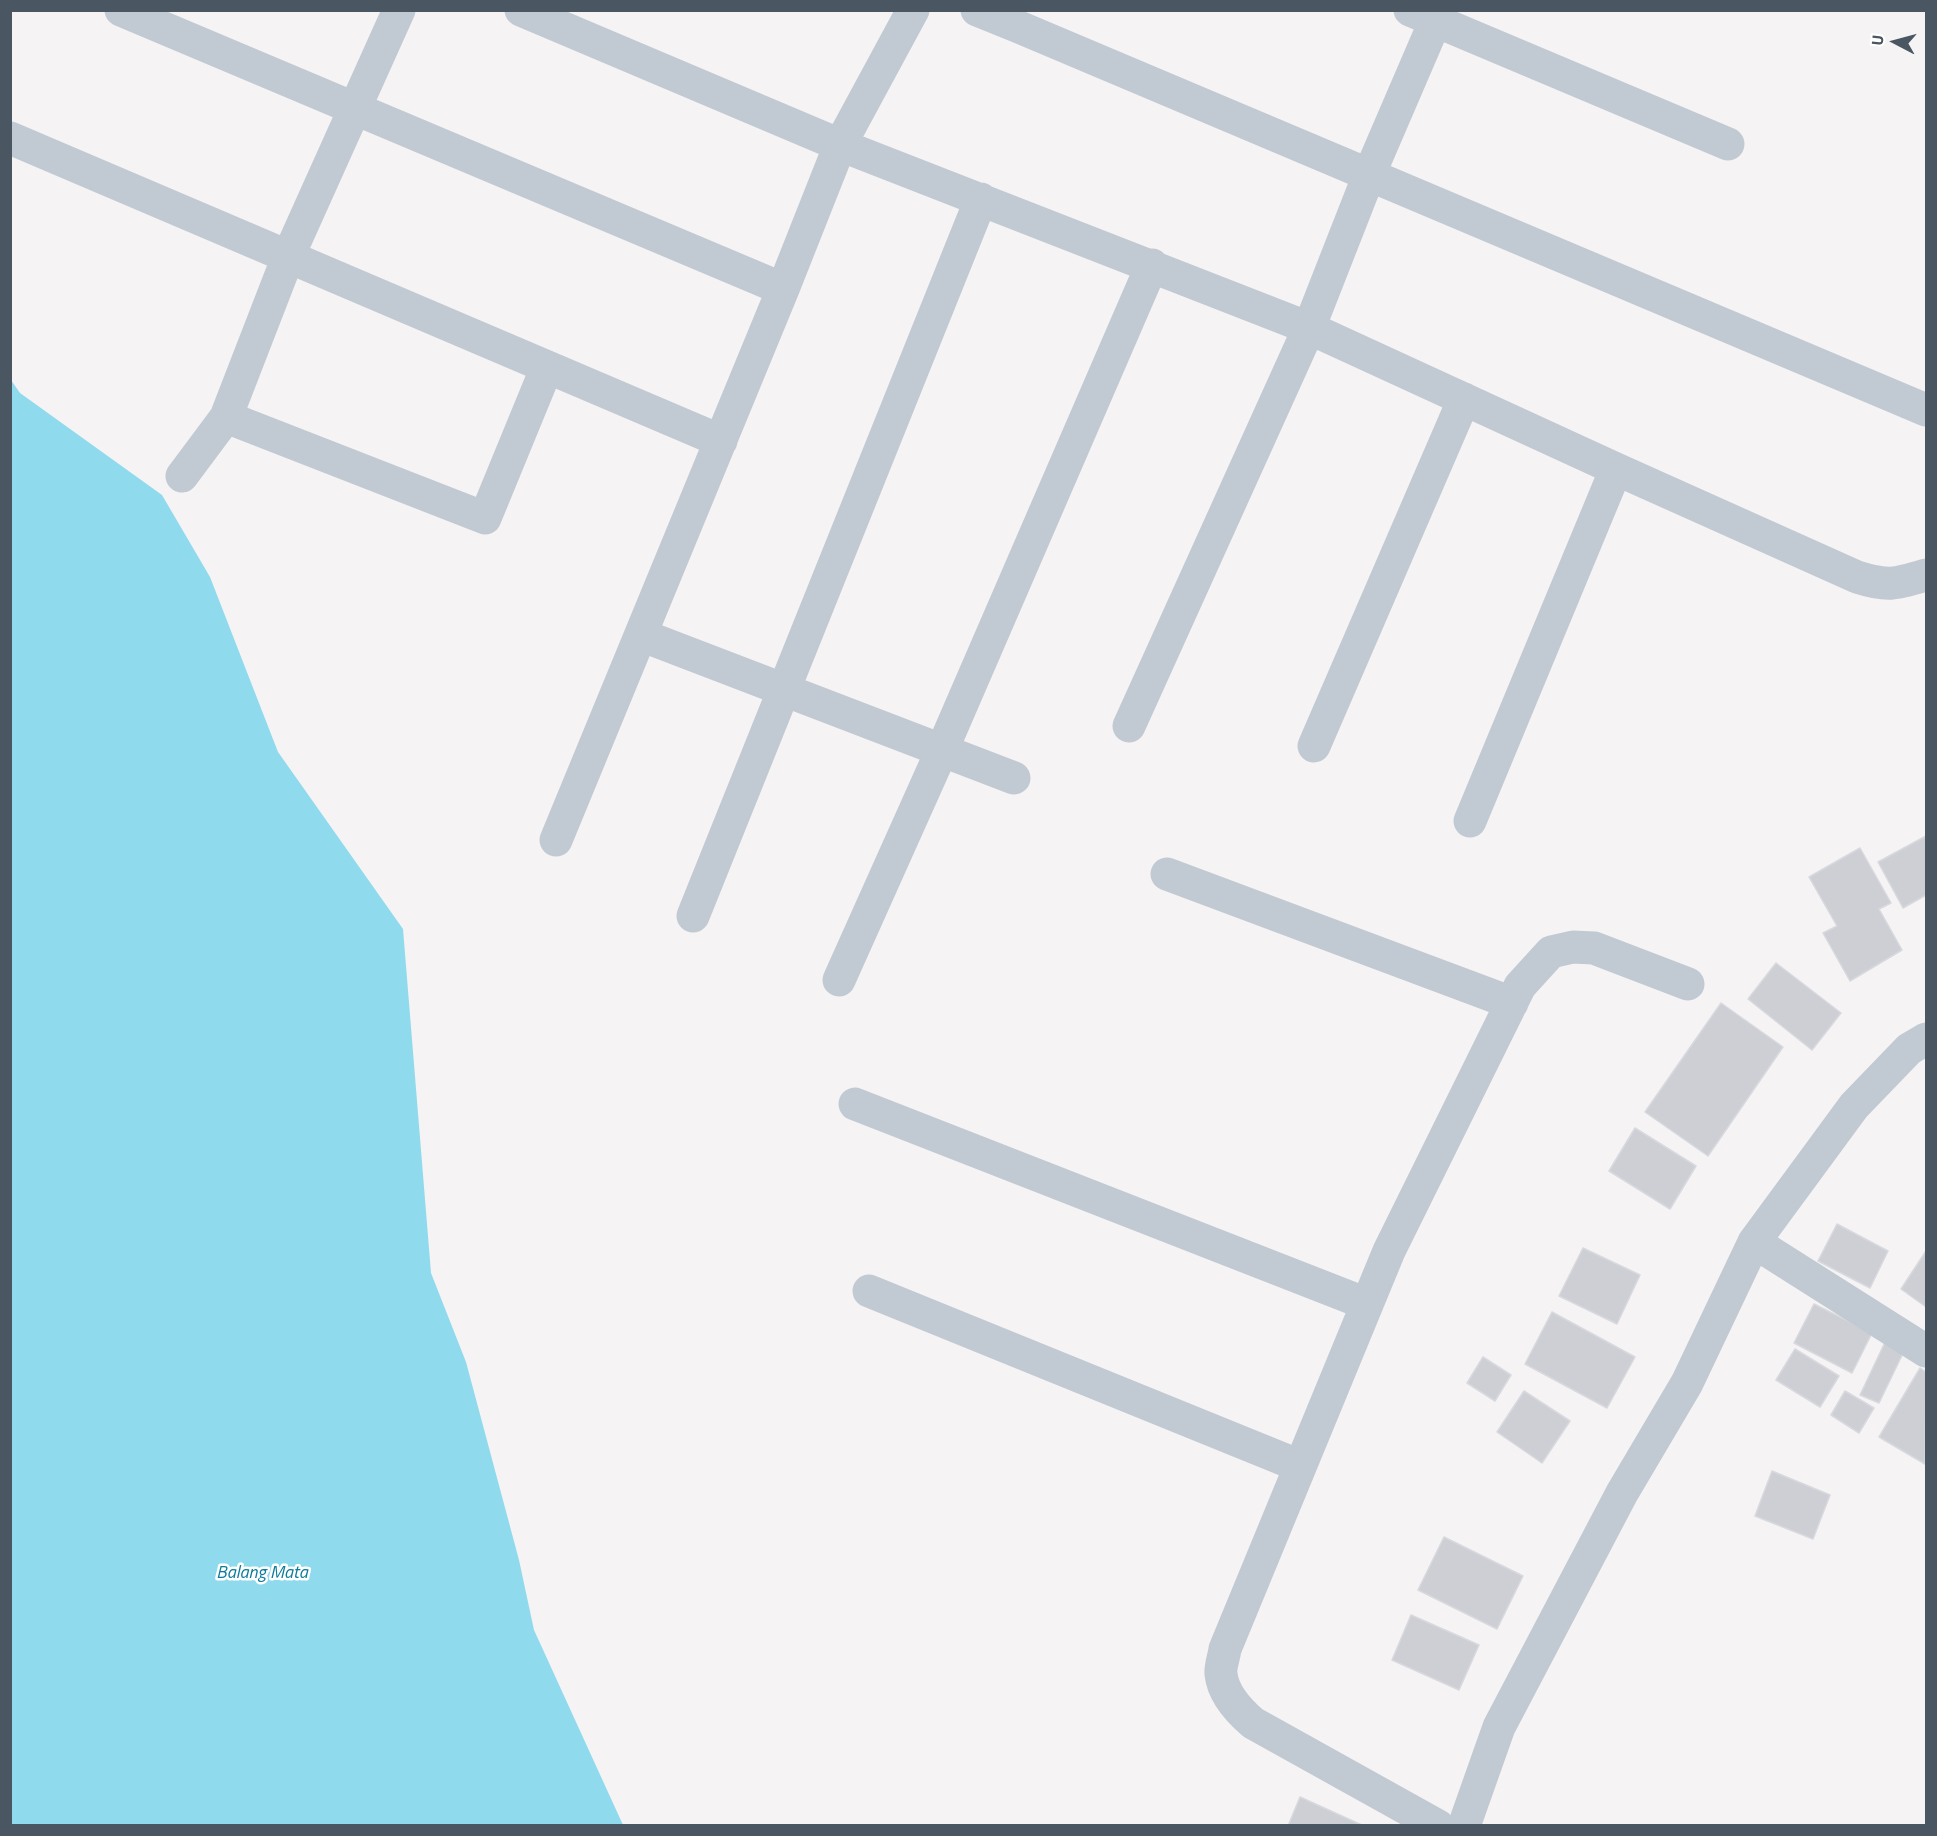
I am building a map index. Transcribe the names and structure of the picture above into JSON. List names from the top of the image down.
{
  "water": ["Balang Mata"],
  "north": "left"
}
